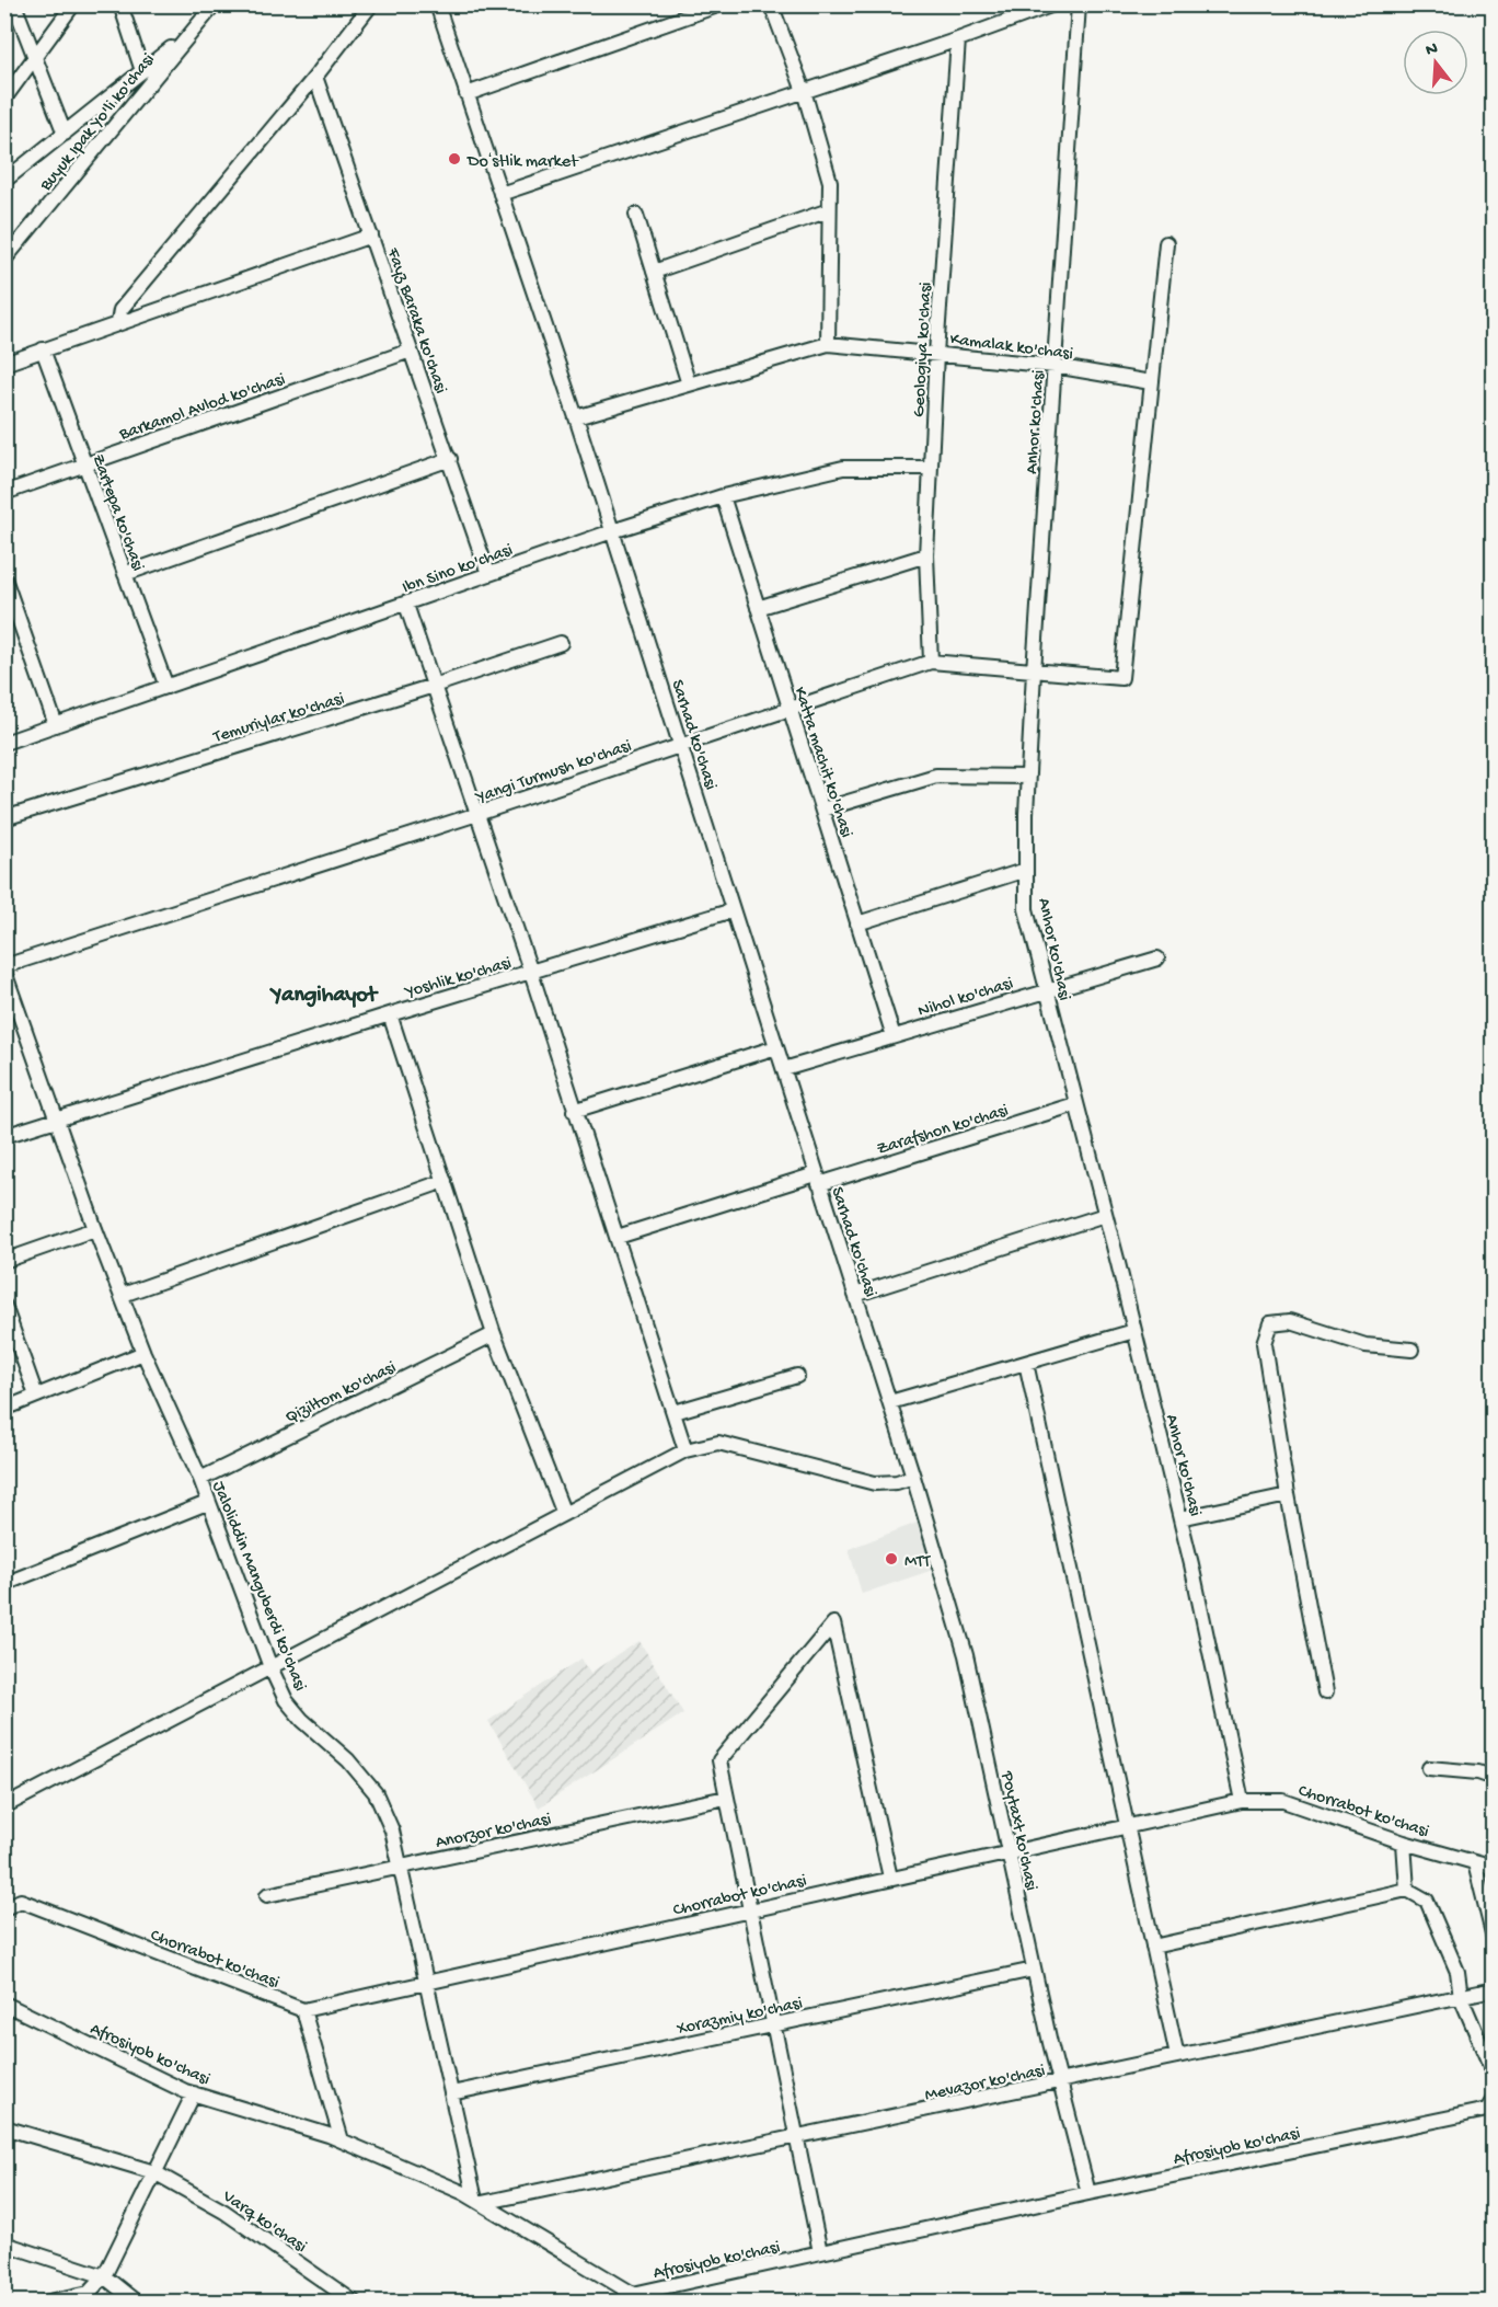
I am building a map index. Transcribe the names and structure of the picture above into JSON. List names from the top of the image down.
{
  "streets": {
    "street": [
      "Buyuk Ipak Yo'li ko'chasi",
      "Fayz Baraka ko'chasi",
      "Kamalak ko'chasi",
      "Geologiya ko'chasi",
      "Barkamol Avlod ko'chasi",
      "Anhor ko'chasi",
      "Zartepa ko'chasi",
      "Ibn Sino ko'chasi",
      "Temuriylar ko'chasi",
      "Sarhad ko'chasi",
      "Katta machit ko'chasi",
      "Yangi Turmush ko'chasi",
      "Yoshlik ko'chasi",
      "Nihol ko'chasi",
      "Zarafshon ko'chasi",
      "Qiziltom ko'chasi",
      "Jaloliddin Manguberdi ko'chasi",
      "Chorrabot ko'chasi",
      "Anorzor ko'chasi",
      "Poytaxt ko'chasi",
      "Xorazmiy ko'chasi",
      "Afrosiyob ko'chasi",
      "Mevazor ko'chasi",
      "Varq ko'chasi"
    ]
  },
  "crossings": [
    ["Fayz Baraka ko'chasi", "Barkamol Avlod ko'chasi"],
    ["Fayz Baraka ko'chasi", "Ibn Sino ko'chasi"],
    ["Kamalak ko'chasi", "Geologiya ko'chasi"],
    ["Kamalak ko'chasi", "Anhor ko'chasi"],
    ["Kamalak ko'chasi", "Sarhad ko'chasi"],
    ["Kamalak ko'chasi", "Yangi Turmush ko'chasi"],
    ["Geologiya ko'chasi", "Ibn Sino ko'chasi"],
    ["Geologiya ko'chasi", "Yangi Turmush ko'chasi"],
    ["Barkamol Avlod ko'chasi", "Zartepa ko'chasi"],
    ["Anhor ko'chasi", "Yangi Turmush ko'chasi"],
    ["Anhor ko'chasi", "Nihol ko'chasi"],
    ["Anhor ko'chasi", "Zarafshon ko'chasi"],
    ["Anhor ko'chasi", "Chorrabot ko'chasi"],
    ["Zartepa ko'chasi", "Ibn Sino ko'chasi"],
    ["Ibn Sino ko'chasi", "Sarhad ko'chasi"],
    ["Ibn Sino ko'chasi", "Katta machit ko'chasi"],
    ["Sarhad ko'chasi", "Yangi Turmush ko'chasi"],
    ["Sarhad ko'chasi", "Yoshlik ko'chasi"],
    ["Sarhad ko'chasi", "Nihol ko'chasi"],
    ["Sarhad ko'chasi", "Zarafshon ko'chasi"],
    ["Sarhad ko'chasi", "Poytaxt ko'chasi"],
    ["Katta machit ko'chasi", "Yangi Turmush ko'chasi"],
    ["Katta machit ko'chasi", "Nihol ko'chasi"],
    ["Yoshlik ko'chasi", "Jaloliddin Manguberdi ko'chasi"],
    ["Qiziltom ko'chasi", "Jaloliddin Manguberdi ko'chasi"],
    ["Jaloliddin Manguberdi ko'chasi", "Chorrabot ko'chasi"],
    ["Jaloliddin Manguberdi ko'chasi", "Anorzor ko'chasi"],
    ["Jaloliddin Manguberdi ko'chasi", "Xorazmiy ko'chasi"],
    ["Jaloliddin Manguberdi ko'chasi", "Afrosiyob ko'chasi"],
    ["Jaloliddin Manguberdi ko'chasi", "Mevazor ko'chasi"],
    ["Chorrabot ko'chasi", "Poytaxt ko'chasi"],
    ["Poytaxt ko'chasi", "Xorazmiy ko'chasi"],
    ["Poytaxt ko'chasi", "Afrosiyob ko'chasi"],
    ["Poytaxt ko'chasi", "Mevazor ko'chasi"],
    ["Afrosiyob ko'chasi", "Mevazor ko'chasi"]
  ],
  "districts": ["Yangihayot"],
  "places": ["Doʻstlik market", "MTT"],
  "north": "top"
}
